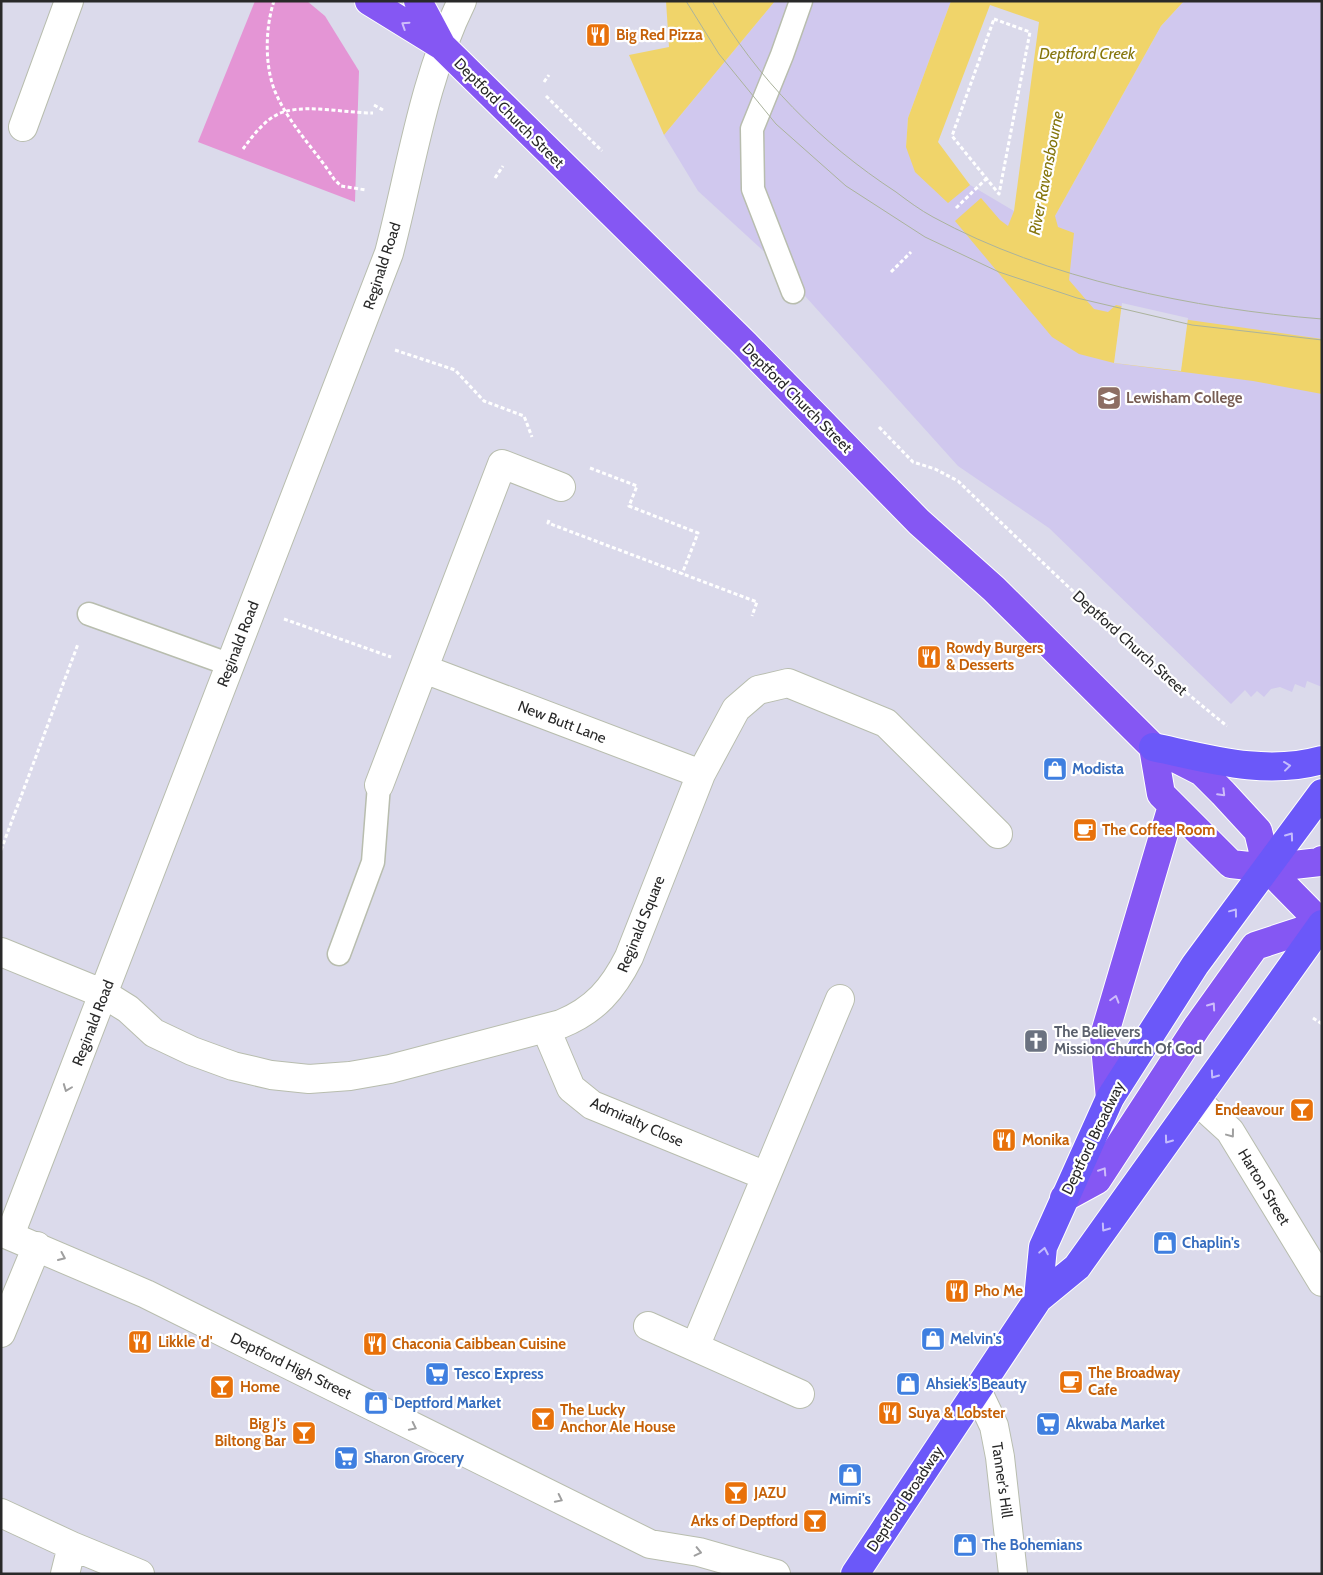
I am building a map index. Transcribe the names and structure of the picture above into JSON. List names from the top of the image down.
{
  "streets": {
    "highway": ["Deptford Broadway"],
    "main road": ["Deptford Church Street"],
    "street": [
      "Reginald Road",
      "New Butt Lane",
      "Reginald Square",
      "Admiralty Close",
      "Harton Street",
      "Deptford High Street",
      "Tanner's Hill"
    ]
  },
  "crossings": [
    ["Deptford Church Street", "Reginald Road"],
    ["Deptford Church Street", "Deptford Broadway"],
    ["Reginald Road", "Reginald Square"],
    ["Reginald Road", "Deptford High Street"],
    ["New Butt Lane", "Reginald Square"],
    ["Reginald Square", "Admiralty Close"],
    ["Deptford Broadway", "Harton Street"],
    ["Deptford Broadway", "Tanner's Hill"]
  ],
  "one_way": ["Harton Street", "Deptford High Street"],
  "water": ["Deptford Creek", "River Ravensbourne"],
  "places": {
    "restaurant": [
      "Big Red Pizza",
      "Rowdy Burgers & Desserts",
      "Monika",
      "Pho Me",
      "Likkle 'd'",
      "Chaconia Caibbean Cuisine",
      "Suya & Lobster"
    ],
    "school or university": ["Lewisham College"],
    "shop": [
      "Modista",
      "Chaplin's",
      "Melvin's",
      "Ahsiek's Beauty",
      "Deptford Market",
      "Mimi's",
      "The Bohemians"
    ],
    "cafe": ["The Coffee Room", "The Broadway Cafe"],
    "church": ["The Believers Mission Church Of God"],
    "bar": [
      "Endeavour",
      "Home",
      "The Lucky Anchor Ale House",
      "Big J's Biltong Bar",
      "JAZU",
      "Arks of Deptford"
    ],
    "supermarket": ["Tesco Express", "Akwaba Market", "Sharon Grocery"]
  }
}
